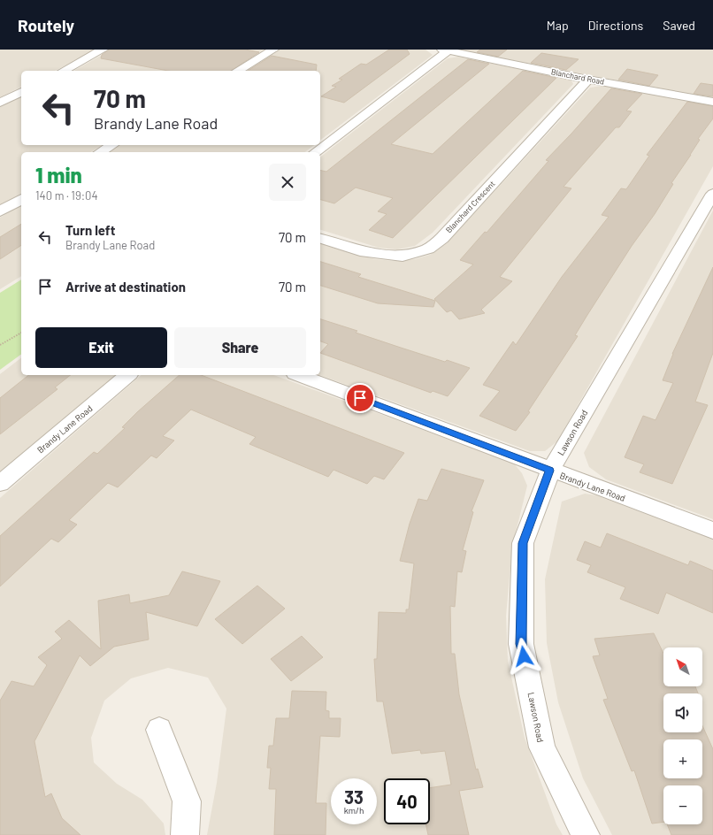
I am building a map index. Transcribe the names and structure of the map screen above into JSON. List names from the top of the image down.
{
  "streets": {
    "street": [
      "Blanchard Road",
      "Blanchard Crescent",
      "Brandy Lane Road",
      "Lawson Road"
    ]
  },
  "crossings": [
    ["Blanchard Road", "Blanchard Crescent"],
    ["Brandy Lane Road", "Lawson Road"]
  ],
  "north": "top left",
  "page": {
    "header": "Routely",
    "nav": ["Map", "Directions", "Saved"],
    "turn": ["70 m", "Brandy Lane Road"],
    "heading": ["1 min", "140 m · 19:04"],
    "list": [
      {
        "name": "Turn left",
        "note": "Brandy Lane Road",
        "value": "70 m"
      },
      {
        "name": "Arrive at destination",
        "value": "70 m"
      }
    ],
    "buttons": ["Exit", "Share"],
    "map_buttons": ["+", "−"],
    "speed": "33 km/h",
    "limit": "40"
  }
}
